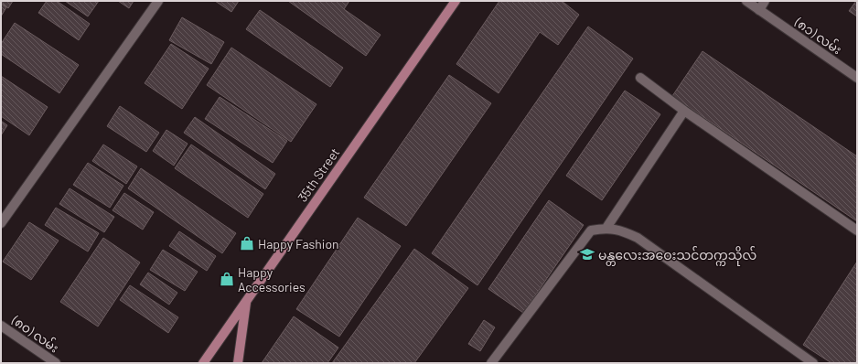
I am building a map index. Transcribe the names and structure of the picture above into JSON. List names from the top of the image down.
{
  "streets": {
    "main road": ["35th Street"],
    "street": ["(၈၁) လမ်း", "(၈၀) လမ်း"]
  },
  "places": {
    "shop": ["Happy Fashion", "Happy Accessories"],
    "school or university": ["မန္တလေးအဝေးသင်တက္ကသိုလ်"]
  }
}
